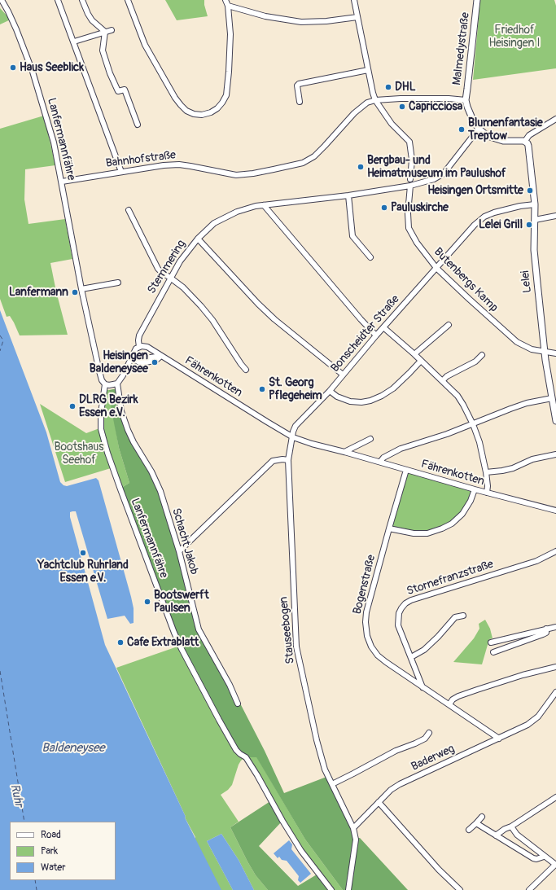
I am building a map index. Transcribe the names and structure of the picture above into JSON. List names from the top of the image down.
{
  "streets": {
    "street": [
      "Malmedystraße",
      "Lanfermannfähre",
      "Bahnhofstraße",
      "Stemmering",
      "Butenbergs Kamp",
      "Lelei",
      "Bonscheidter Straße",
      "Fährenkotten",
      "Schacht Jakob",
      "Stornefranzstraße",
      "Bogenstraße",
      "Stauseebogen",
      "Baderweg"
    ]
  },
  "crossings": [
    ["Malmedystraße", "Bahnhofstraße"],
    ["Lanfermannfähre", "Bahnhofstraße"],
    ["Stemmering", "Butenbergs Kamp"],
    ["Stemmering", "Fährenkotten"],
    ["Stemmering", "Schacht Jakob"],
    ["Butenbergs Kamp", "Lelei"],
    ["Butenbergs Kamp", "Bonscheidter Straße"],
    ["Lelei", "Bonscheidter Straße"],
    ["Bonscheidter Straße", "Fährenkotten"],
    ["Bonscheidter Straße", "Stauseebogen"],
    ["Fährenkotten", "Bogenstraße"],
    ["Stornefranzstraße", "Bogenstraße"],
    ["Bogenstraße", "Baderweg"],
    ["Stauseebogen", "Baderweg"]
  ],
  "water": ["Baldeneysee", "Ruhr"],
  "parks": ["Friedhof Heisingen I", "Bootshaus Seehof"],
  "places": [
    "Haus Seeblick",
    "DHL",
    "Capricciosa",
    "Blumenfantasie Treptow",
    "Bergbau- und Heimatmuseum im Paulushof",
    "Heisingen Ortsmitte",
    "Pauluskirche",
    "Lelei Grill",
    "Lanfermann",
    "Heisingen Baldeneysee",
    "St. Georg Pflegeheim",
    "DLRG Bezirk Essen e.V.",
    "Yachtclub Ruhrland Essen e.V.",
    "Bootswerft Paulsen",
    "Cafe Extrablatt"
  ],
  "legend": ["Road", "Park", "Water"]
}
